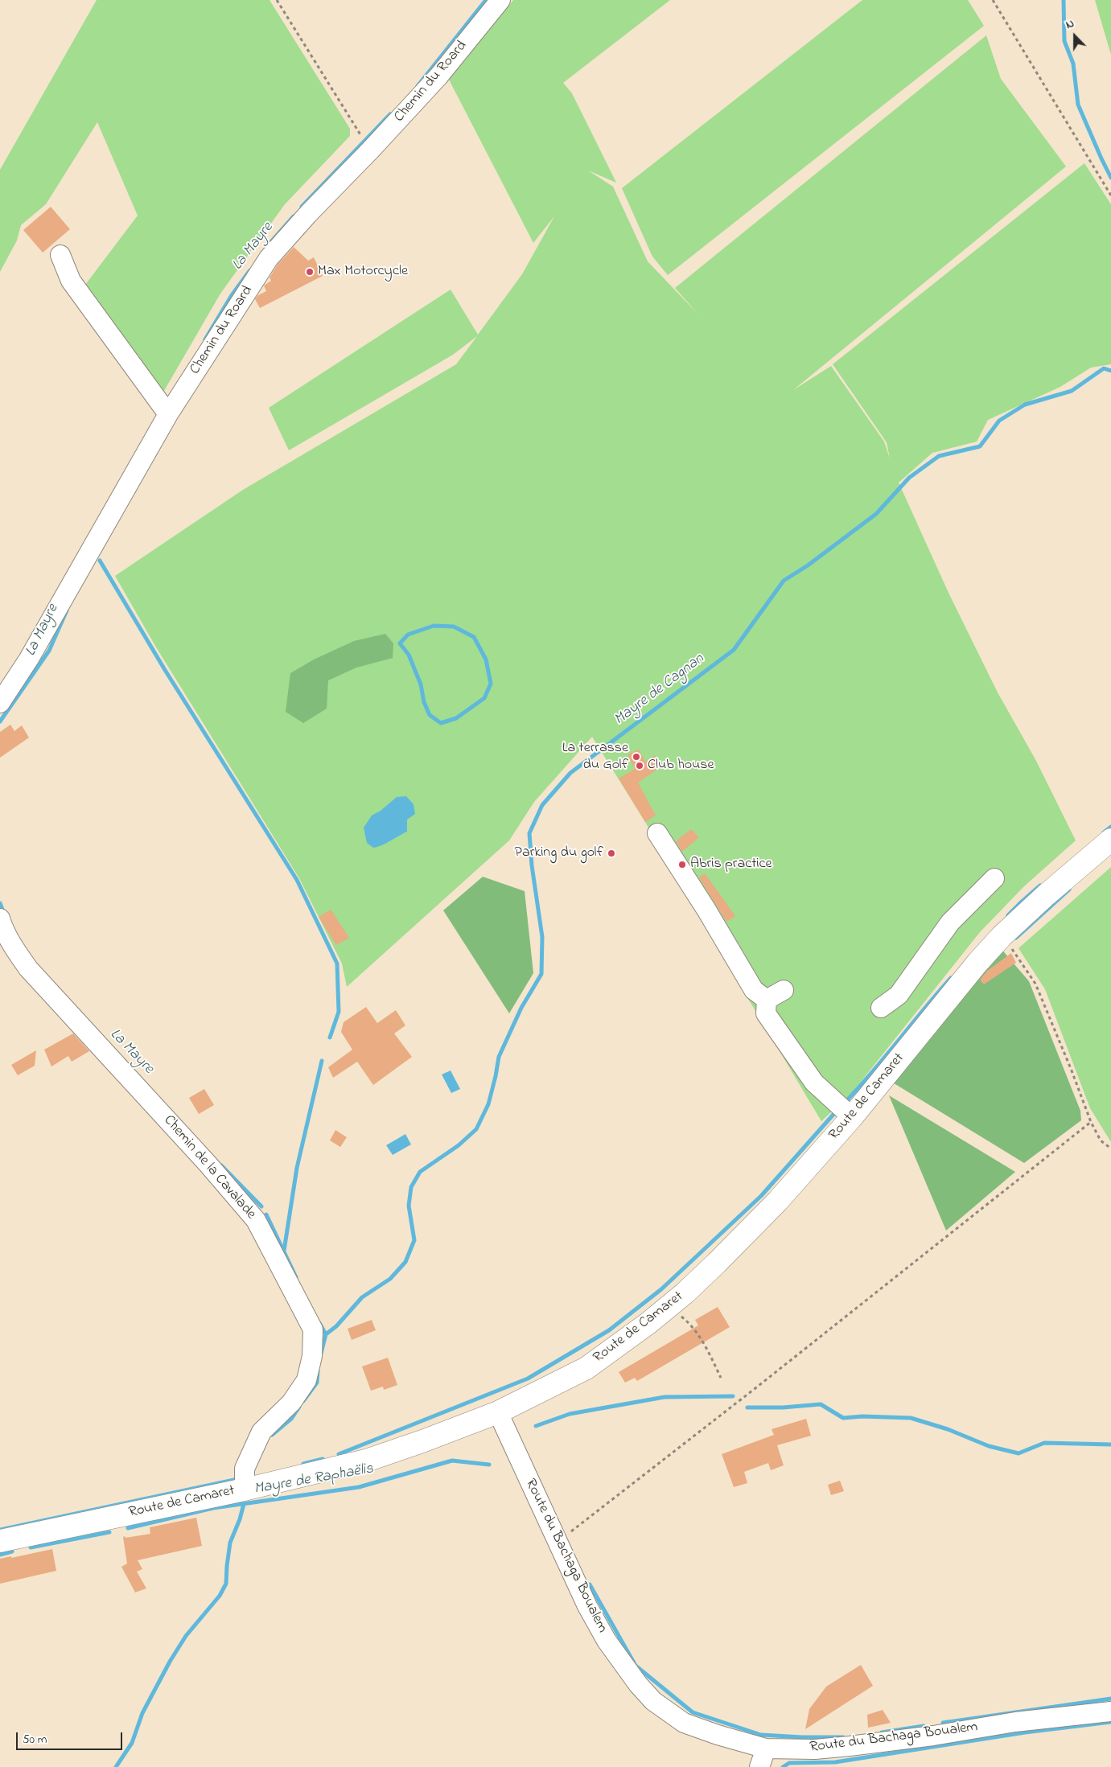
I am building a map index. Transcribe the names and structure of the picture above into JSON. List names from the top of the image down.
{
  "streets": {
    "main road": ["Route de Camaret"],
    "street": ["Chemin du Roard", "Chemin de la Cavalade", "Route du Bachaga Boualem"]
  },
  "crossings": [
    ["Route de Camaret", "Chemin de la Cavalade"],
    ["Route de Camaret", "Route du Bachaga Boualem"]
  ],
  "water": ["La Mayre", "Mayre de Cagnan", "Mayre de Raphaëlis"],
  "places": [
    "Max Motorcycle",
    "La terrasse du Golf",
    "Club house",
    "Parking du golf",
    "Abris practice"
  ],
  "scale_bar": "50 m",
  "north": "top"
}
